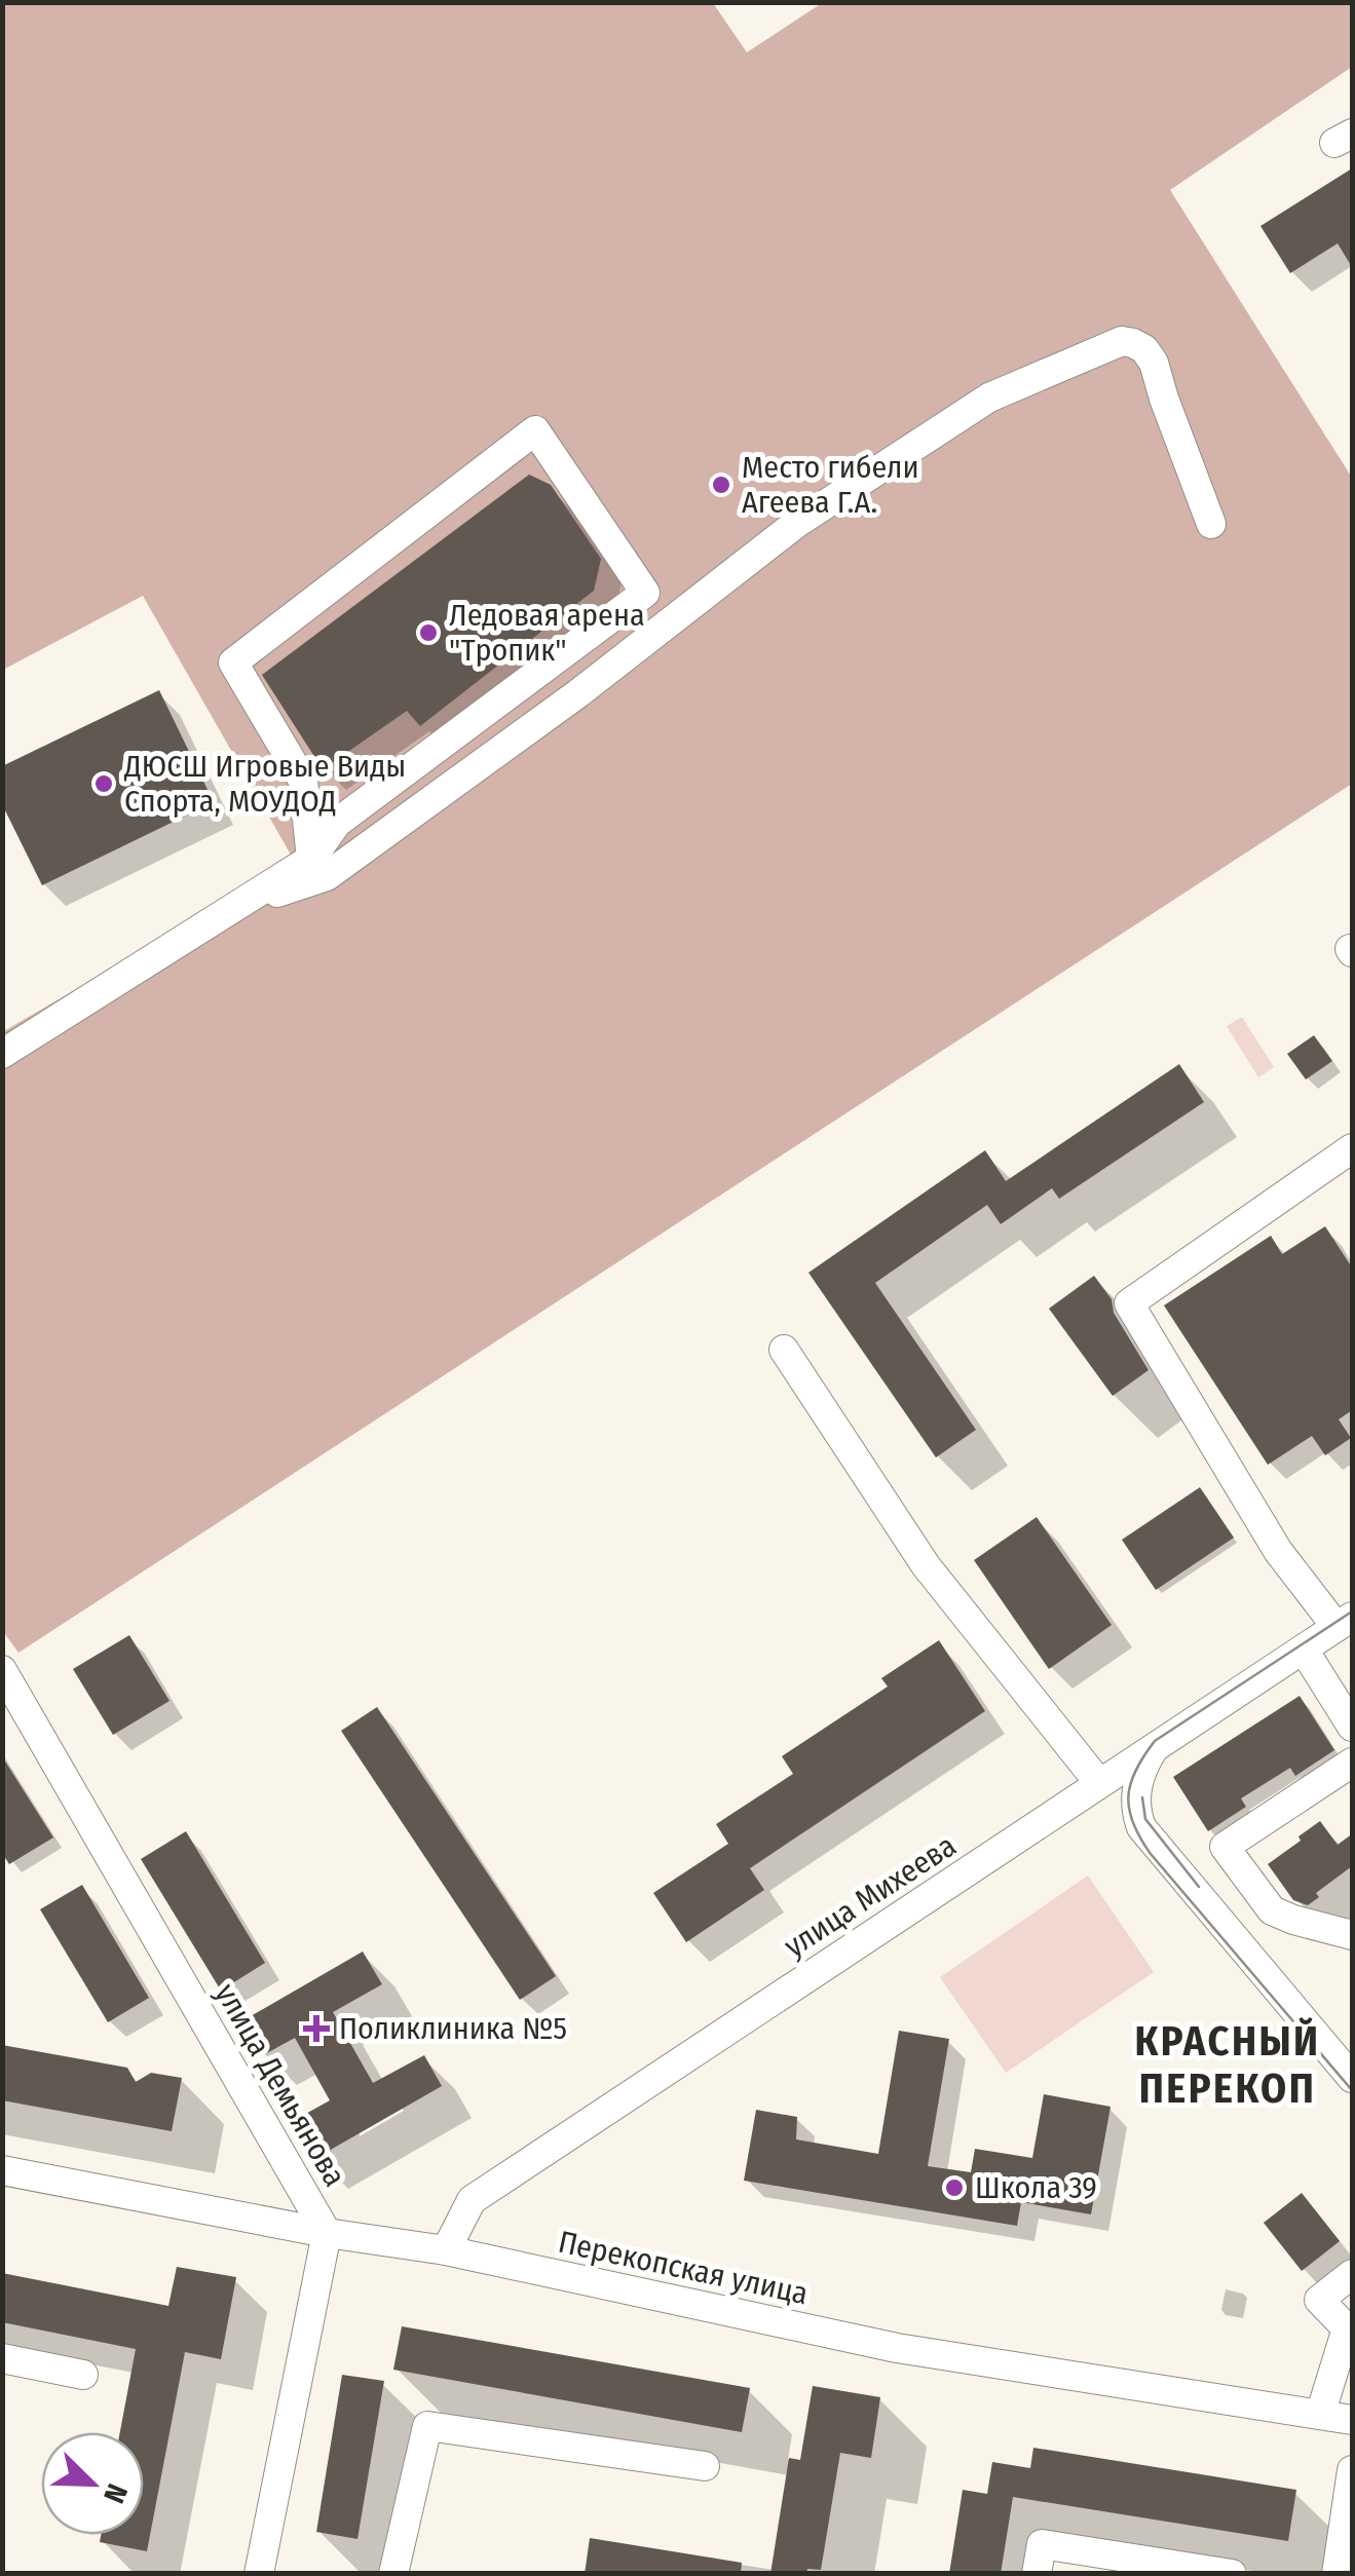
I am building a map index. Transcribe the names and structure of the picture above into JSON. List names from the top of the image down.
{
  "streets": {
    "street": ["улица Михеева", "улица Демьянова", "Перекопская улица"]
  },
  "crossings": [
    ["улица Михеева", "Перекопская улица"],
    ["улица Демьянова", "Перекопская улица"]
  ],
  "districts": ["КРАСНЫЙ ПЕРЕКОП"],
  "places": {
    "other": [
      "Место гибели Агеева Г.А.",
      "Ледовая арена \"Тропик\"",
      "ДЮСШ Игровые Виды Спорта, МОУДОД",
      "Школа 39"
    ],
    "health": ["Поликлиника №5"]
  },
  "north": "bottom right"
}
